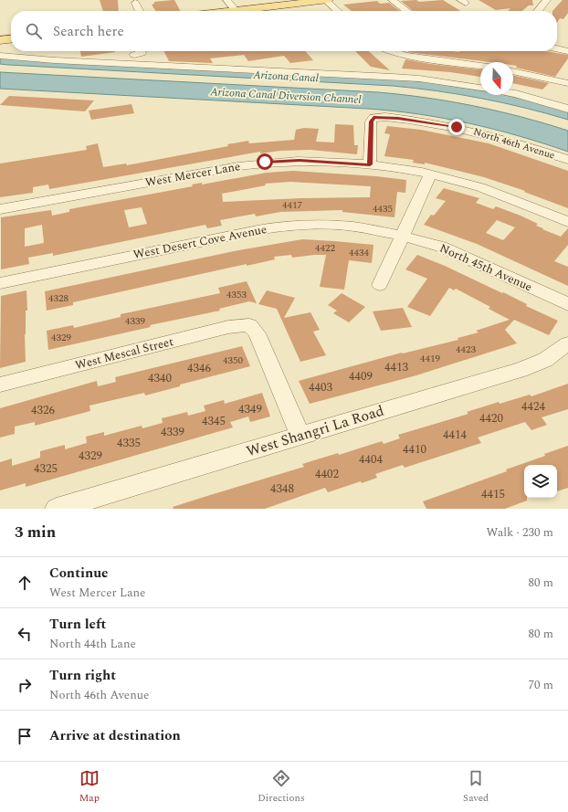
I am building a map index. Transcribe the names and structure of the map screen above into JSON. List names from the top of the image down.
{
  "streets": {
    "street": [
      "North 46th Avenue",
      "West Mercer Lane",
      "West Desert Cove Avenue",
      "North 45th Avenue",
      "West Mescal Street",
      "West Shangri La Road"
    ]
  },
  "crossings": [
    ["North 46th Avenue", "West Mercer Lane"],
    ["West Desert Cove Avenue", "North 45th Avenue"],
    ["West Mescal Street", "West Shangri La Road"]
  ],
  "water": ["Arizona Canal", "Arizona Canal Diversion Channel"],
  "house_numbers": [
    "4417",
    "4435",
    "4422",
    "4434",
    "4353",
    "4328",
    "4339",
    "4329",
    "4423",
    "4419",
    "4350",
    "4413",
    "4346",
    "4409",
    "4340",
    "4403",
    "4424",
    "4349",
    "4326",
    "4420",
    "4345",
    "4339",
    "4414",
    "4335",
    "4410",
    "4329",
    "4404",
    "4325",
    "4402",
    "4348",
    "4415"
  ],
  "north": "bottom",
  "page": {
    "search": "Search here",
    "heading": ["3 min", "Walk · 230 m"],
    "list": [
      ["Continue", "West Mercer Lane", "80 m"],
      ["Turn left", "North 44th Lane", "80 m"],
      ["Turn right", "North 46th Avenue", "70 m"],
      "Arrive at destination"
    ],
    "nav": ["Map", "Directions", "Saved"]
  }
}
